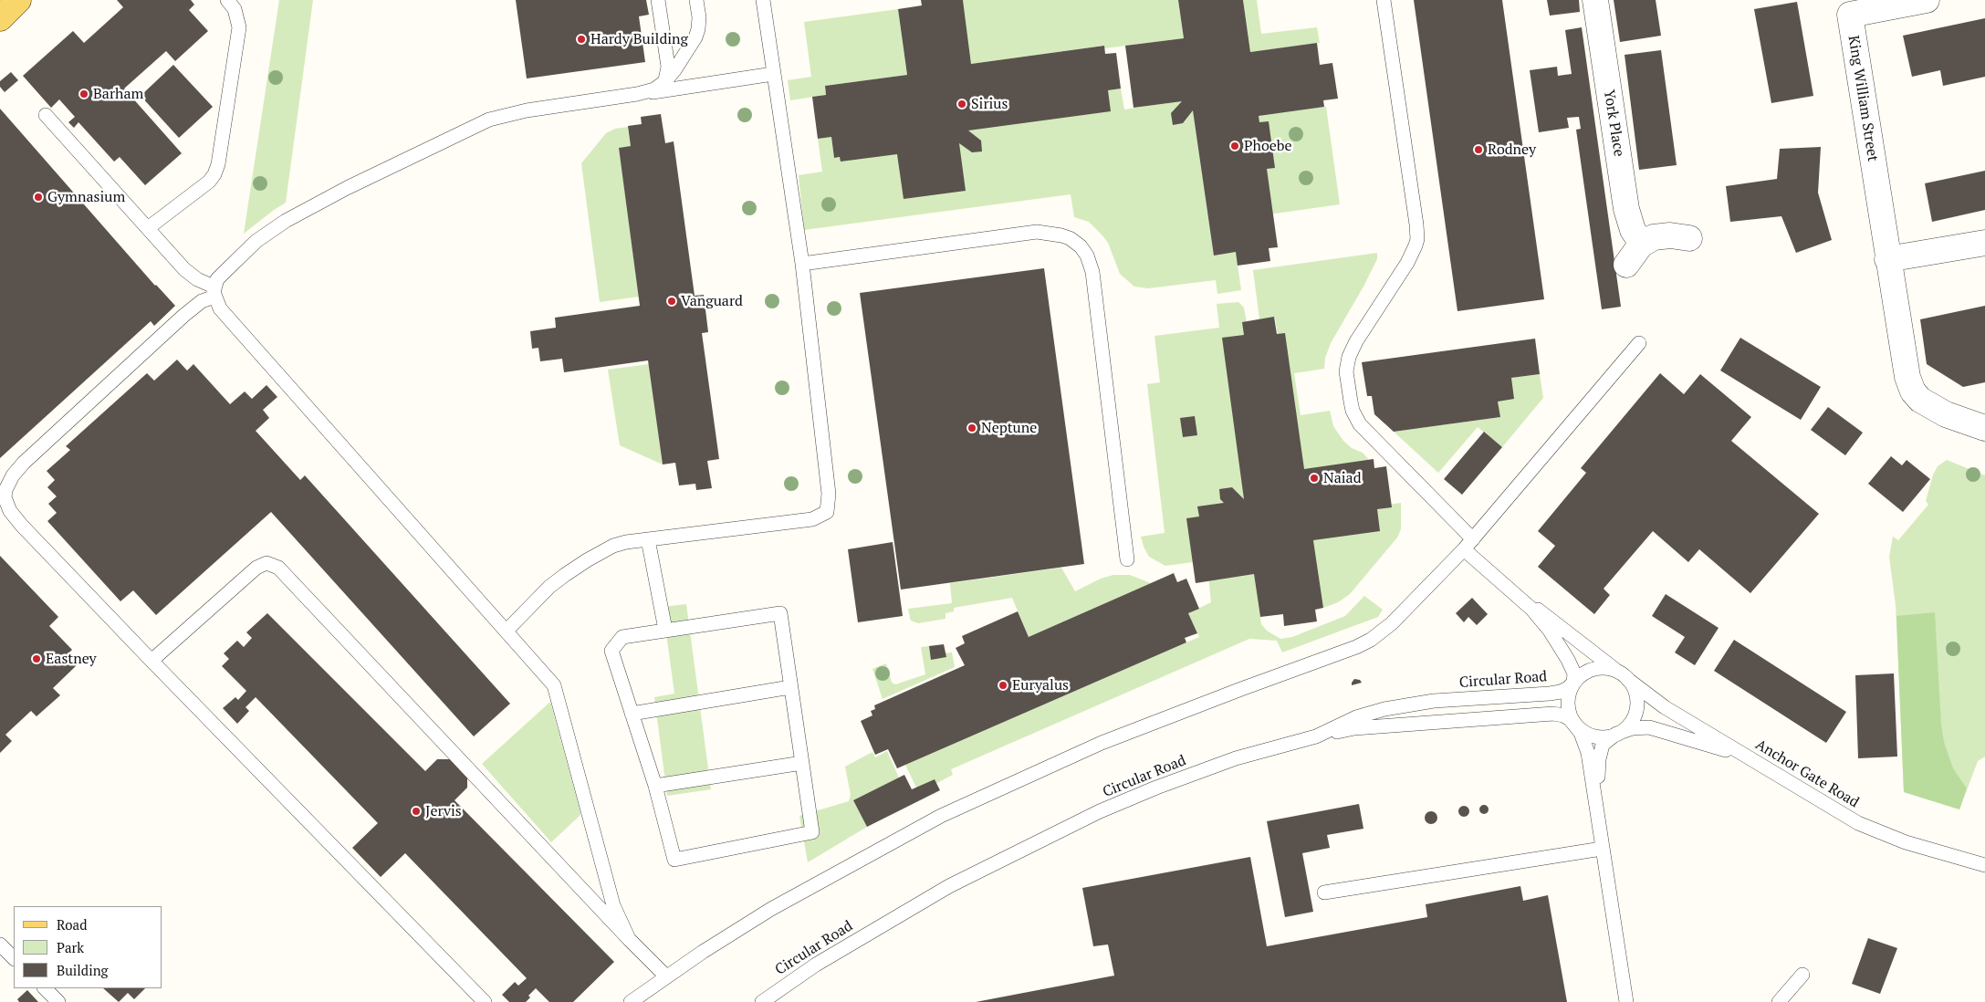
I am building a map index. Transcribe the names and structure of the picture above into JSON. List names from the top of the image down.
{
  "streets": {
    "street": ["King William Street", "York Place"],
    "lane": ["Circular Road", "Anchor Gate Road"]
  },
  "crossings": [
    ["Circular Road", "Anchor Gate Road"]
  ],
  "places": [
    "Hardy Building",
    "Barham",
    "Sirius",
    "Phoebe",
    "Rodney",
    "Gymnasium",
    "Vanguard",
    "Neptune",
    "Naiad",
    "Eastney",
    "Euryalus",
    "Jervis"
  ],
  "legend": ["Road", "Park", "Building"]
}
